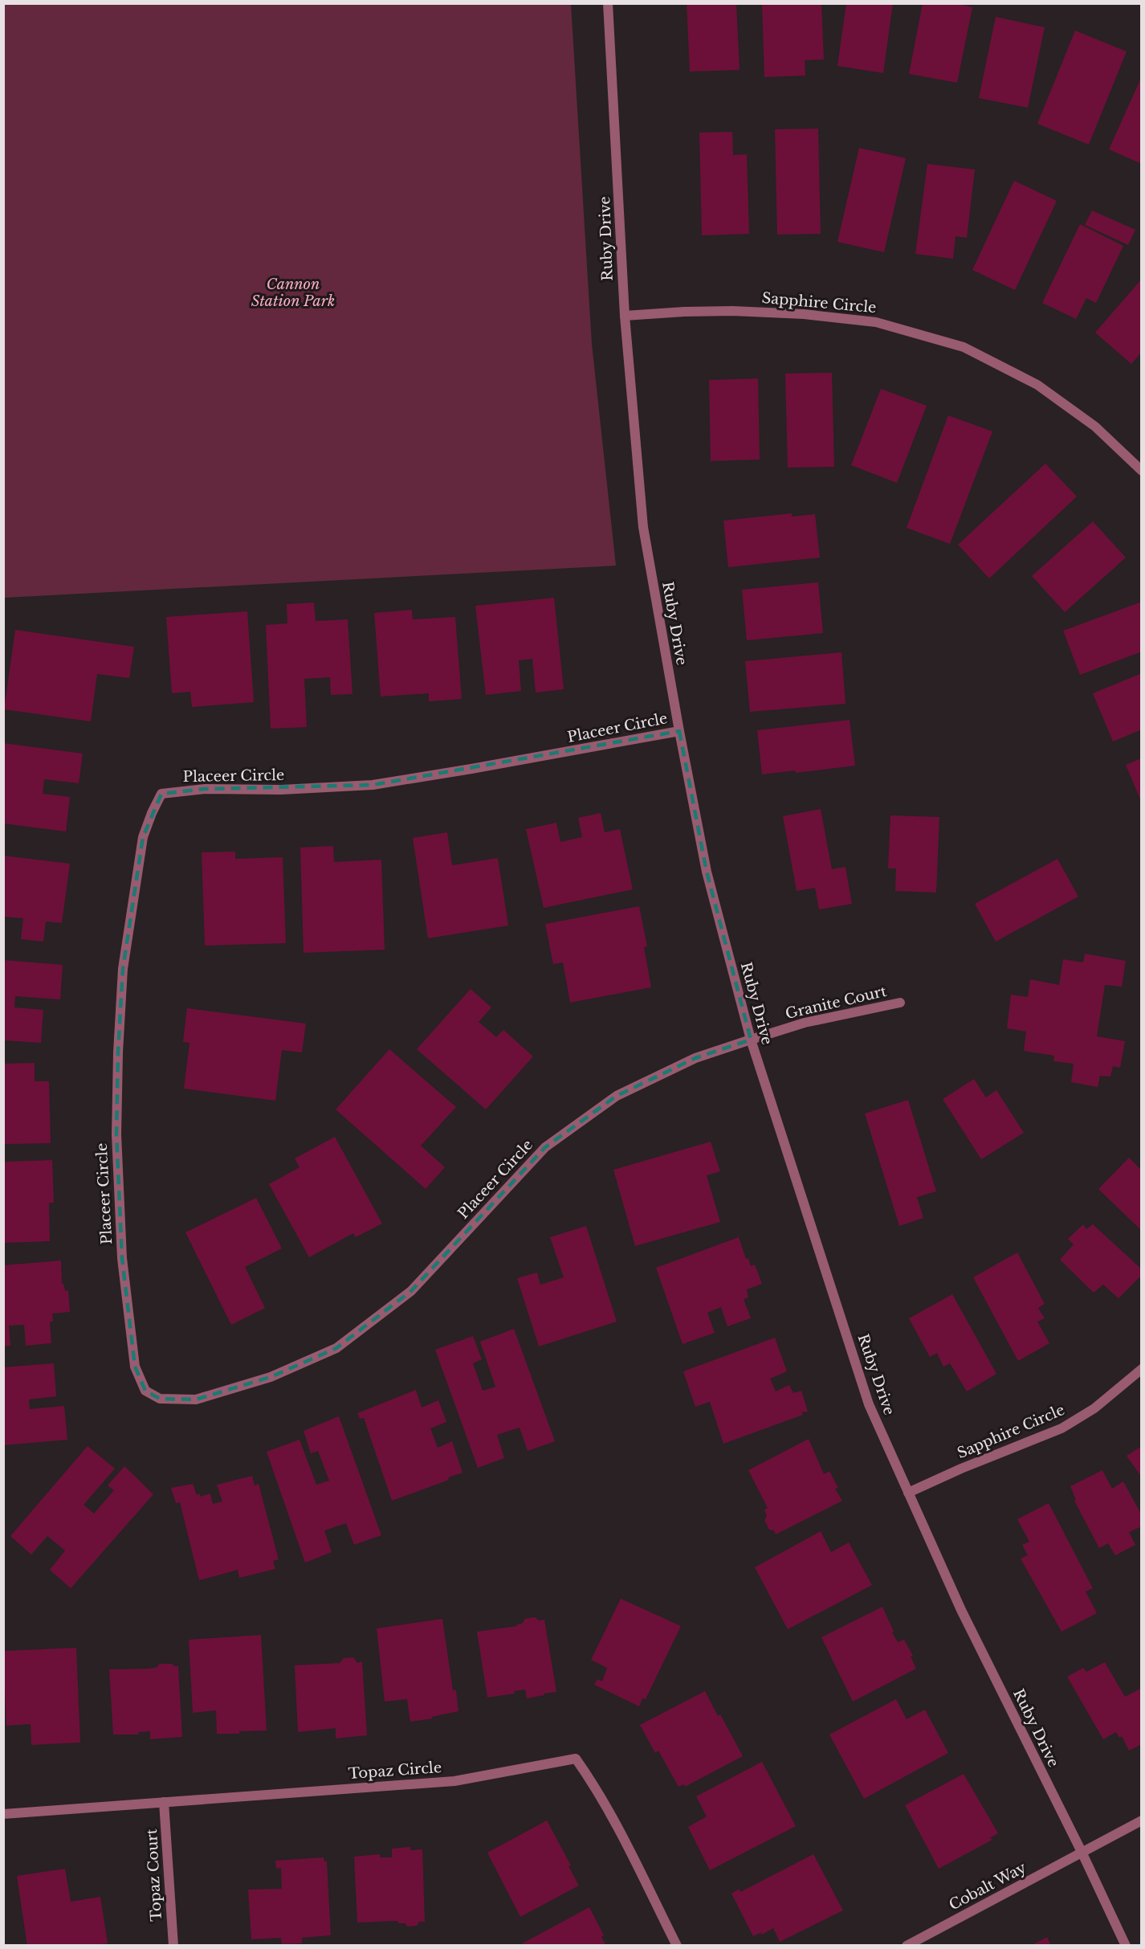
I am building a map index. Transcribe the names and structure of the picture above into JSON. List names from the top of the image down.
{
  "streets": {
    "street": [
      "Ruby Drive",
      "Sapphire Circle",
      "Placeer Circle",
      "Granite Court",
      "Topaz Circle",
      "Topaz Court",
      "Cobalt Way"
    ]
  },
  "crossings": [
    ["Ruby Drive", "Sapphire Circle"],
    ["Ruby Drive", "Placeer Circle"],
    ["Ruby Drive", "Granite Court"],
    ["Ruby Drive", "Cobalt Way"],
    ["Placeer Circle", "Granite Court"],
    ["Topaz Circle", "Topaz Court"]
  ],
  "parks": ["Cannon Station Park"]
}
